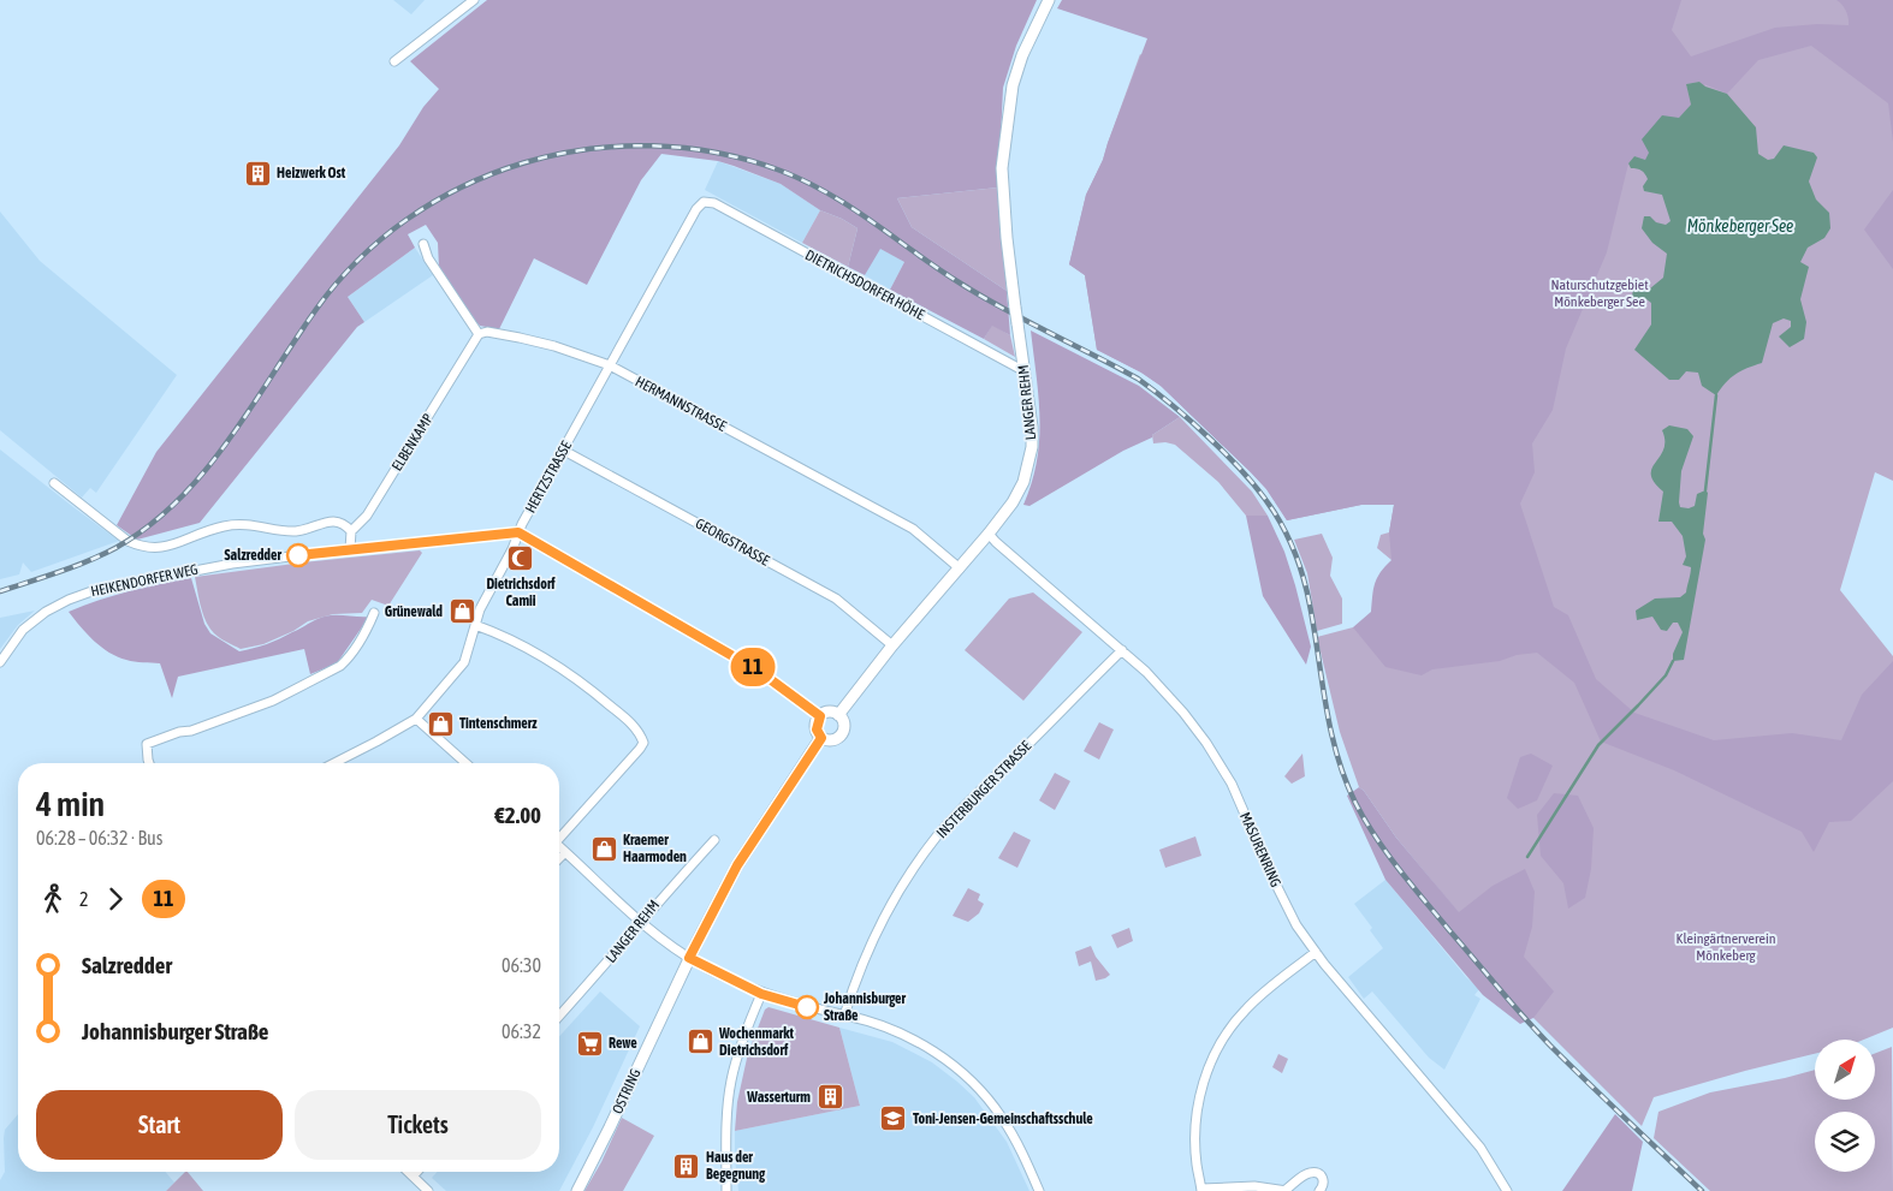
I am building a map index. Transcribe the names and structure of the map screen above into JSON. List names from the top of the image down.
{
  "streets": {
    "street": [
      "DIETRICHSDORFER HÖHE",
      "LANGER REHM",
      "HERMANNSTRASSE",
      "ELBENKAMP",
      "HERTZSTRASSE",
      "GEORGSTRASSE",
      "HEIKENDORFER WEG",
      "INSTERBURGER STRASSE",
      "MASURENRING",
      "OSTRING"
    ]
  },
  "crossings": [
    ["DIETRICHSDORFER HÖHE", "LANGER REHM"],
    ["DIETRICHSDORFER HÖHE", "HERTZSTRASSE"],
    ["LANGER REHM", "HERMANNSTRASSE"],
    ["LANGER REHM", "GEORGSTRASSE"],
    ["LANGER REHM", "MASURENRING"],
    ["HERMANNSTRASSE", "ELBENKAMP"],
    ["HERMANNSTRASSE", "HERTZSTRASSE"],
    ["HERTZSTRASSE", "GEORGSTRASSE"],
    ["HERTZSTRASSE", "HEIKENDORFER WEG"],
    ["INSTERBURGER STRASSE", "MASURENRING"]
  ],
  "water": ["Mönkeberger See"],
  "parks": ["Naturschutzgebiet Mönkeberger See", "Kleingärtnerverein Mönkeberg"],
  "places": {
    "building": ["Heizwerk Ost", "Wasserturm", "Haus der Begegnung"],
    "other": ["Salzredder", "Johannisburger Straße"],
    "mosque": ["Dietrichsdorf Camii"],
    "shop": [
      "Grünewald",
      "Tintenschmerz",
      "Kraemer Haarmoden",
      "Wochenmarkt Dietrichsdorf"
    ],
    "supermarket": ["Rewe"],
    "school or university": ["Toni-Jensen-Gemeinschaftsschule"]
  },
  "lines": ["bus line 11"],
  "north": "top right",
  "page": {
    "on_map": "11",
    "heading": ["4 min", "06:28 – 06:32 · Bus", "€2.00"],
    "legs": ["2", "11"],
    "list": [
      {
        "name": "Salzredder",
        "value": "06:30"
      },
      {
        "name": "Johannisburger Straße",
        "value": "06:32"
      }
    ],
    "buttons": ["Start", "Tickets"]
  }
}
